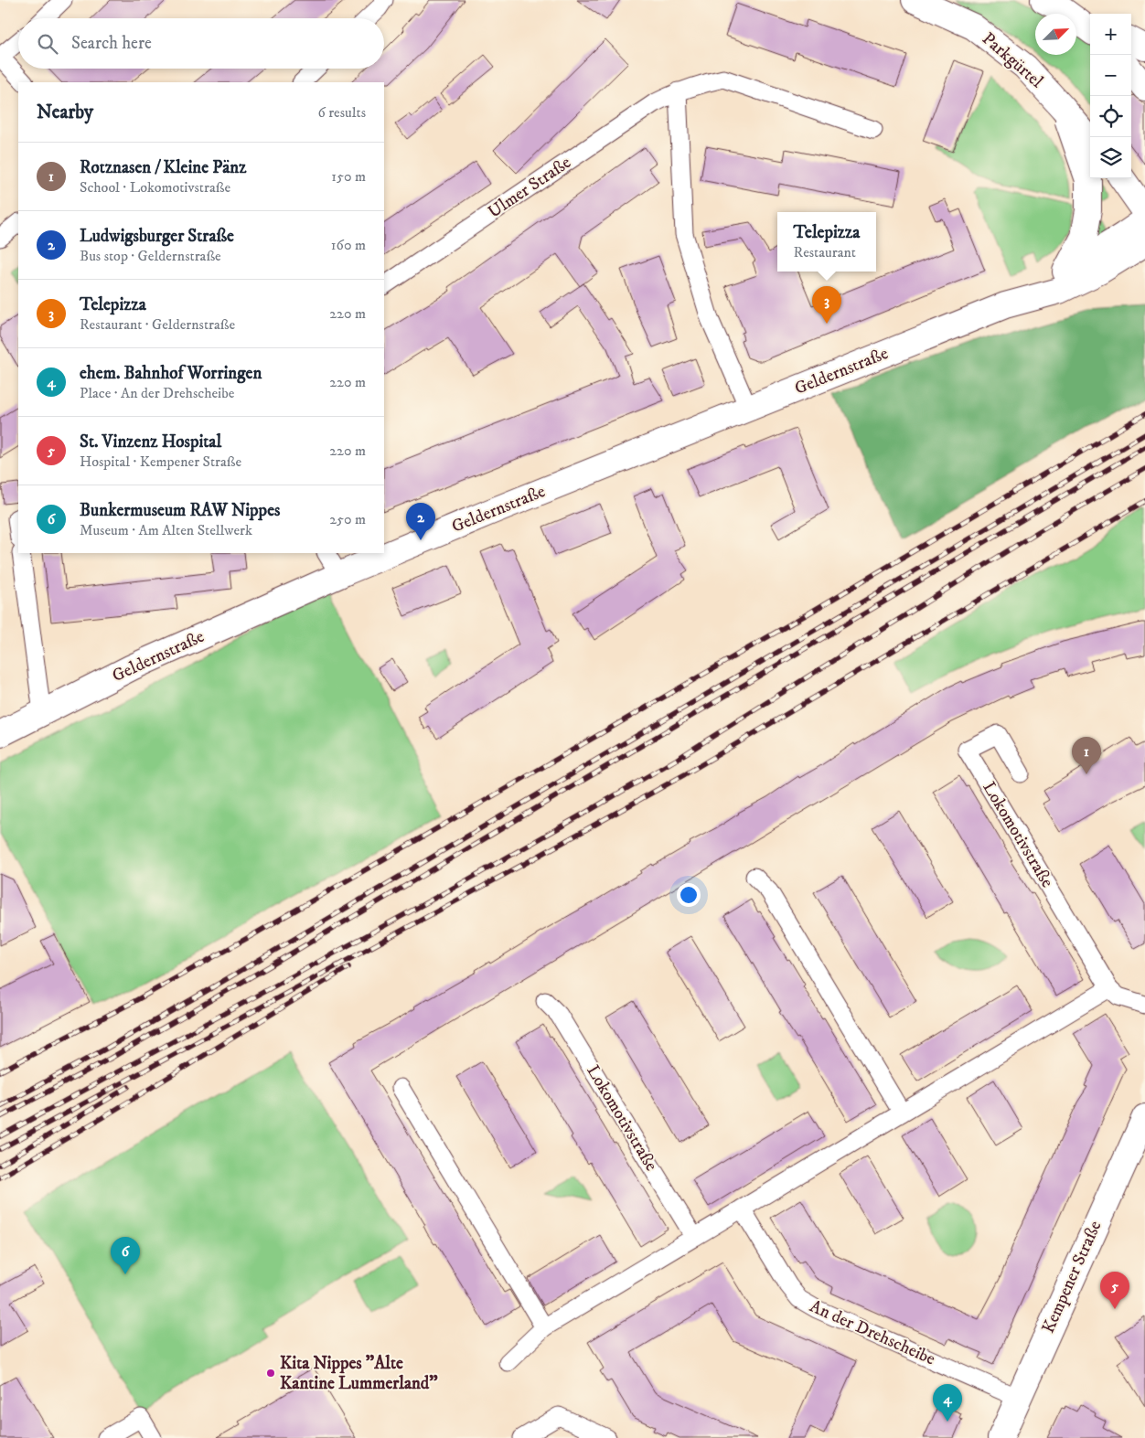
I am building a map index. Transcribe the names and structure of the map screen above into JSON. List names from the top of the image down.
{
  "streets": {
    "street": [
      "Parkgürtel",
      "Ulmer Straße",
      "Geldernstraße",
      "Lokomotivstraße",
      "Kempener Straße",
      "An der Drehscheibe"
    ]
  },
  "crossings": [
    ["Kempener Straße", "An der Drehscheibe"]
  ],
  "places": ["Kita Nippes \"Alte Kantine Lummerland\""],
  "north": "top right",
  "page": {
    "map_buttons": ["+", "−"],
    "search": "Search here",
    "heading": ["Nearby", "6 results"],
    "list": [
      {
        "mark": "1",
        "name": "Rotznasen / Kleine Pänz",
        "note": "School · Lokomotivstraße",
        "value": "150 m"
      },
      {
        "mark": "2",
        "name": "Ludwigsburger Straße",
        "note": "Bus stop · Geldernstraße",
        "value": "160 m"
      },
      {
        "mark": "3",
        "name": "Telepizza",
        "note": "Restaurant · Geldernstraße",
        "value": "220 m"
      },
      {
        "mark": "4",
        "name": "ehem. Bahnhof Worringen",
        "note": "Place · An der Drehscheibe",
        "value": "220 m"
      },
      {
        "mark": "5",
        "name": "St. Vinzenz Hospital",
        "note": "Hospital · Kempener Straße",
        "value": "220 m"
      },
      {
        "mark": "6",
        "name": "Bunkermuseum RAW Nippes",
        "note": "Museum · Am Alten Stellwerk",
        "value": "250 m"
      }
    ],
    "popup": ["Telepizza", "Restaurant"],
    "pins": [
      "3",
      "2",
      "1",
      "6",
      "5",
      "4"
    ]
  }
}
